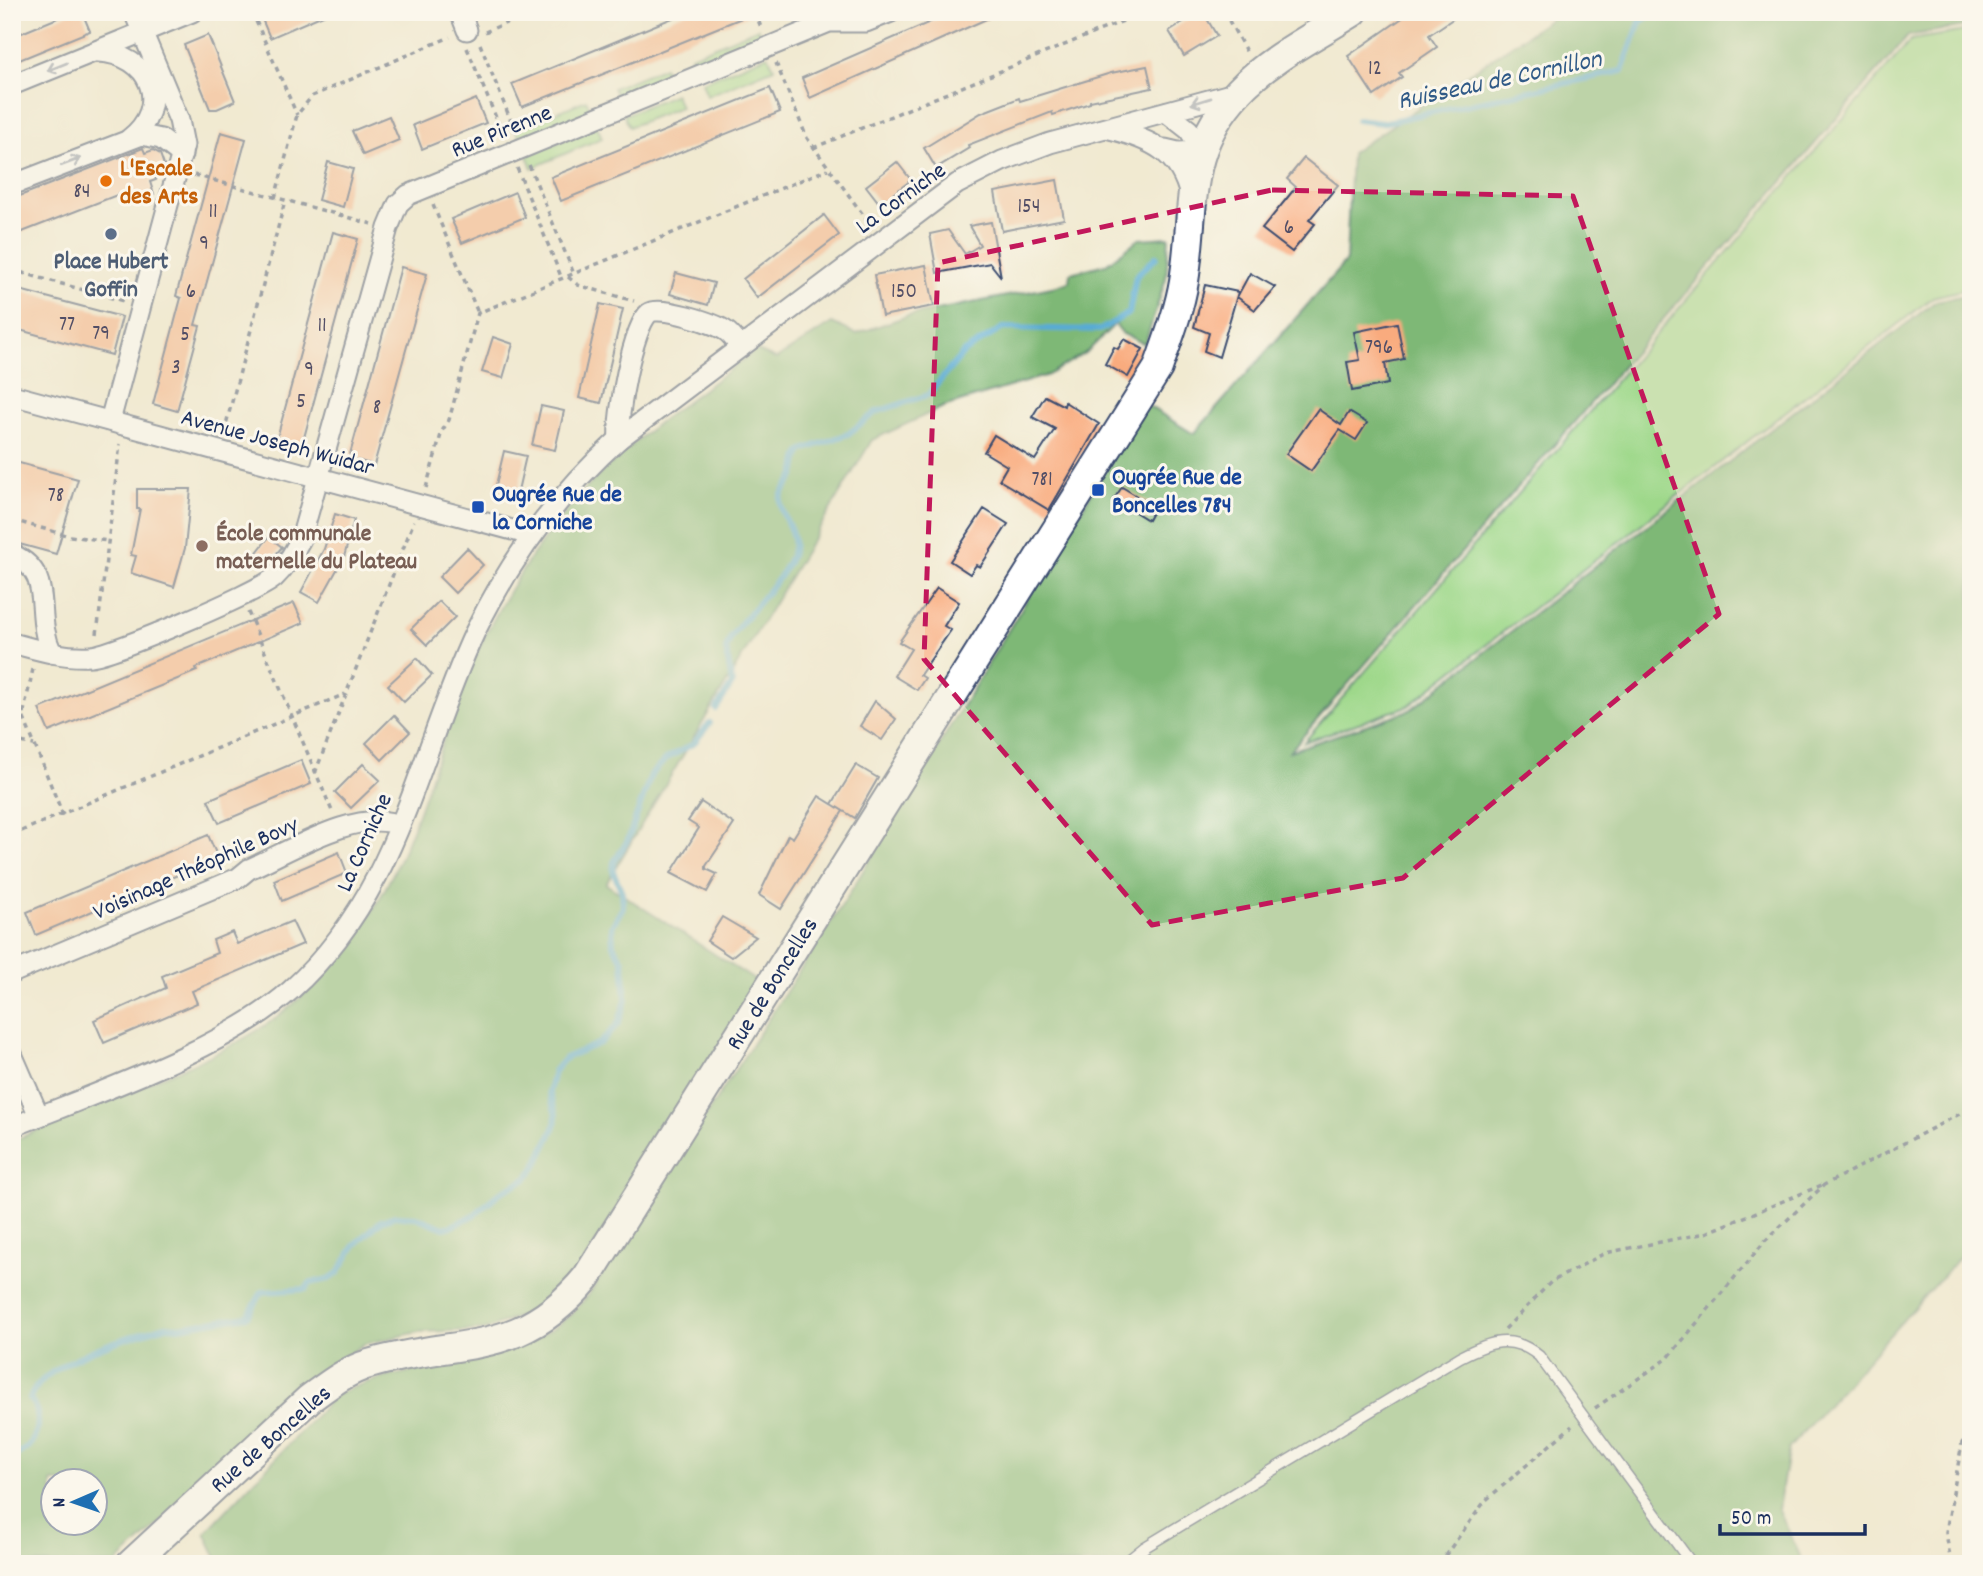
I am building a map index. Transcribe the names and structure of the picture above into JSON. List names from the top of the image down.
{
  "streets": {
    "main road": ["Rue de Boncelles"],
    "street": [
      "Rue Pirenne",
      "La Corniche",
      "Avenue Joseph Wuidar",
      "Voisinage Théophile Bovy"
    ]
  },
  "crossings": [
    ["Rue Pirenne", "Avenue Joseph Wuidar"],
    ["La Corniche", "Avenue Joseph Wuidar"],
    ["La Corniche", "Voisinage Théophile Bovy"],
    ["La Corniche", "Rue de Boncelles"]
  ],
  "water": ["Ruisseau de Cornillon"],
  "places": {
    "other": ["L'Escale des Arts", "Place Hubert Goffin", "École communale maternelle du Plateau"],
    "transit": ["Ougrée Rue de Boncelles 784", "Ougrée Rue de la Corniche"]
  },
  "house_numbers": [
    "12",
    "84",
    "154",
    "11",
    "6",
    "9",
    "6",
    "150",
    "77",
    "11",
    "79",
    "5",
    "796",
    "3",
    "9",
    "5",
    "8",
    "781",
    "78"
  ],
  "scale_bar": "50 m",
  "north": "left"
}
